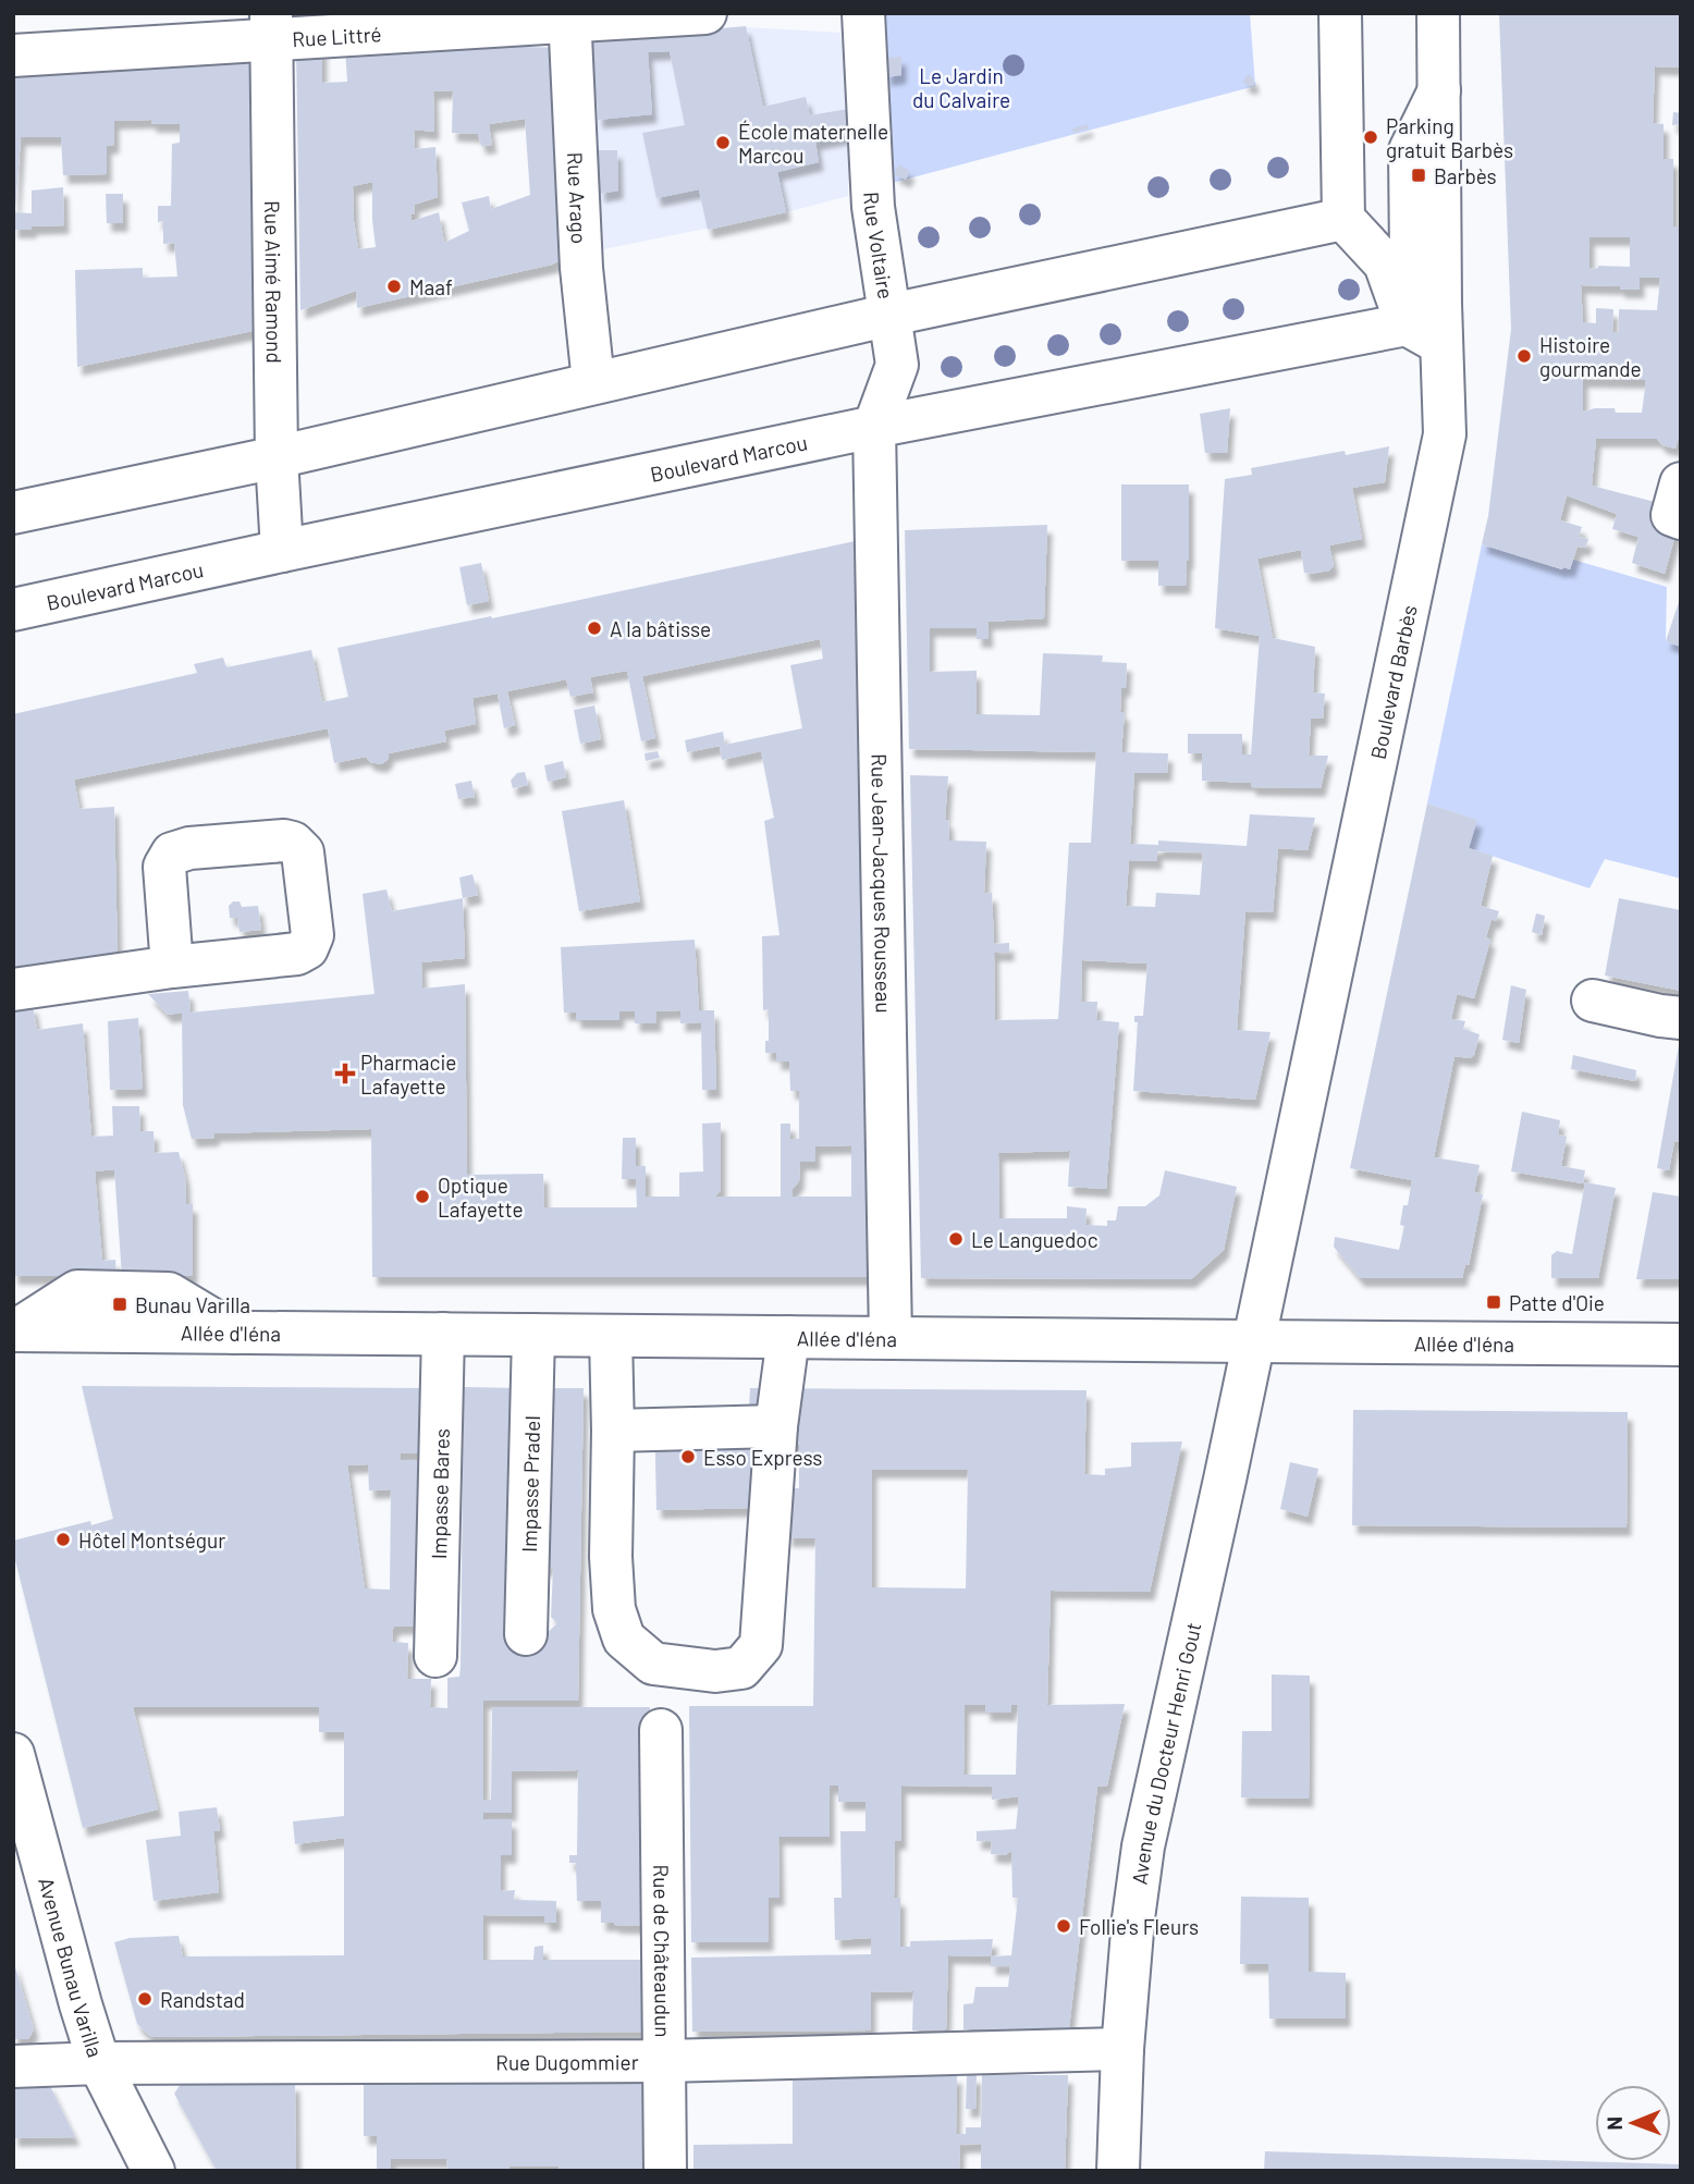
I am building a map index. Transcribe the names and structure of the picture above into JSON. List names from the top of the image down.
{
  "streets": {
    "street": [
      "Rue Littré",
      "Rue Arago",
      "Rue Voltaire",
      "Rue Aimé Ramond",
      "Boulevard Marcou",
      "Boulevard Barbès",
      "Rue Jean-Jacques Rousseau",
      "Allée d'Iéna",
      "Impasse Pradel",
      "Impasse Bares",
      "Avenue du Docteur Henri Gout",
      "Rue de Châteaudun",
      "Avenue Bunau Varilla",
      "Rue Dugommier"
    ]
  },
  "crossings": [
    ["Rue Littré", "Rue Arago"],
    ["Rue Littré", "Rue Aimé Ramond"],
    ["Rue Voltaire", "Boulevard Marcou"],
    ["Rue Voltaire", "Rue Jean-Jacques Rousseau"],
    ["Rue Aimé Ramond", "Boulevard Marcou"],
    ["Boulevard Marcou", "Boulevard Barbès"],
    ["Boulevard Marcou", "Rue Jean-Jacques Rousseau"],
    ["Boulevard Barbès", "Allée d'Iéna"],
    ["Boulevard Barbès", "Avenue du Docteur Henri Gout"],
    ["Rue Jean-Jacques Rousseau", "Allée d'Iéna"],
    ["Allée d'Iéna", "Impasse Pradel"],
    ["Allée d'Iéna", "Impasse Bares"],
    ["Allée d'Iéna", "Avenue du Docteur Henri Gout"],
    ["Avenue du Docteur Henri Gout", "Rue Dugommier"],
    ["Rue de Châteaudun", "Rue Dugommier"],
    ["Avenue Bunau Varilla", "Rue Dugommier"]
  ],
  "parks": ["Le Jardin du Calvaire"],
  "places": {
    "other": [
      "Parking gratuit Barbès",
      "École maternelle Marcou",
      "Maaf",
      "Histoire gourmande",
      "A la bâtisse",
      "Optique Lafayette",
      "Le Languedoc",
      "Esso Express",
      "Hôtel Montségur",
      "Follie's Fleurs",
      "Randstad"
    ],
    "transit": ["Barbès", "Patte d'Oie", "Bunau Varilla"],
    "health": ["Pharmacie Lafayette"]
  },
  "north": "left"
}
